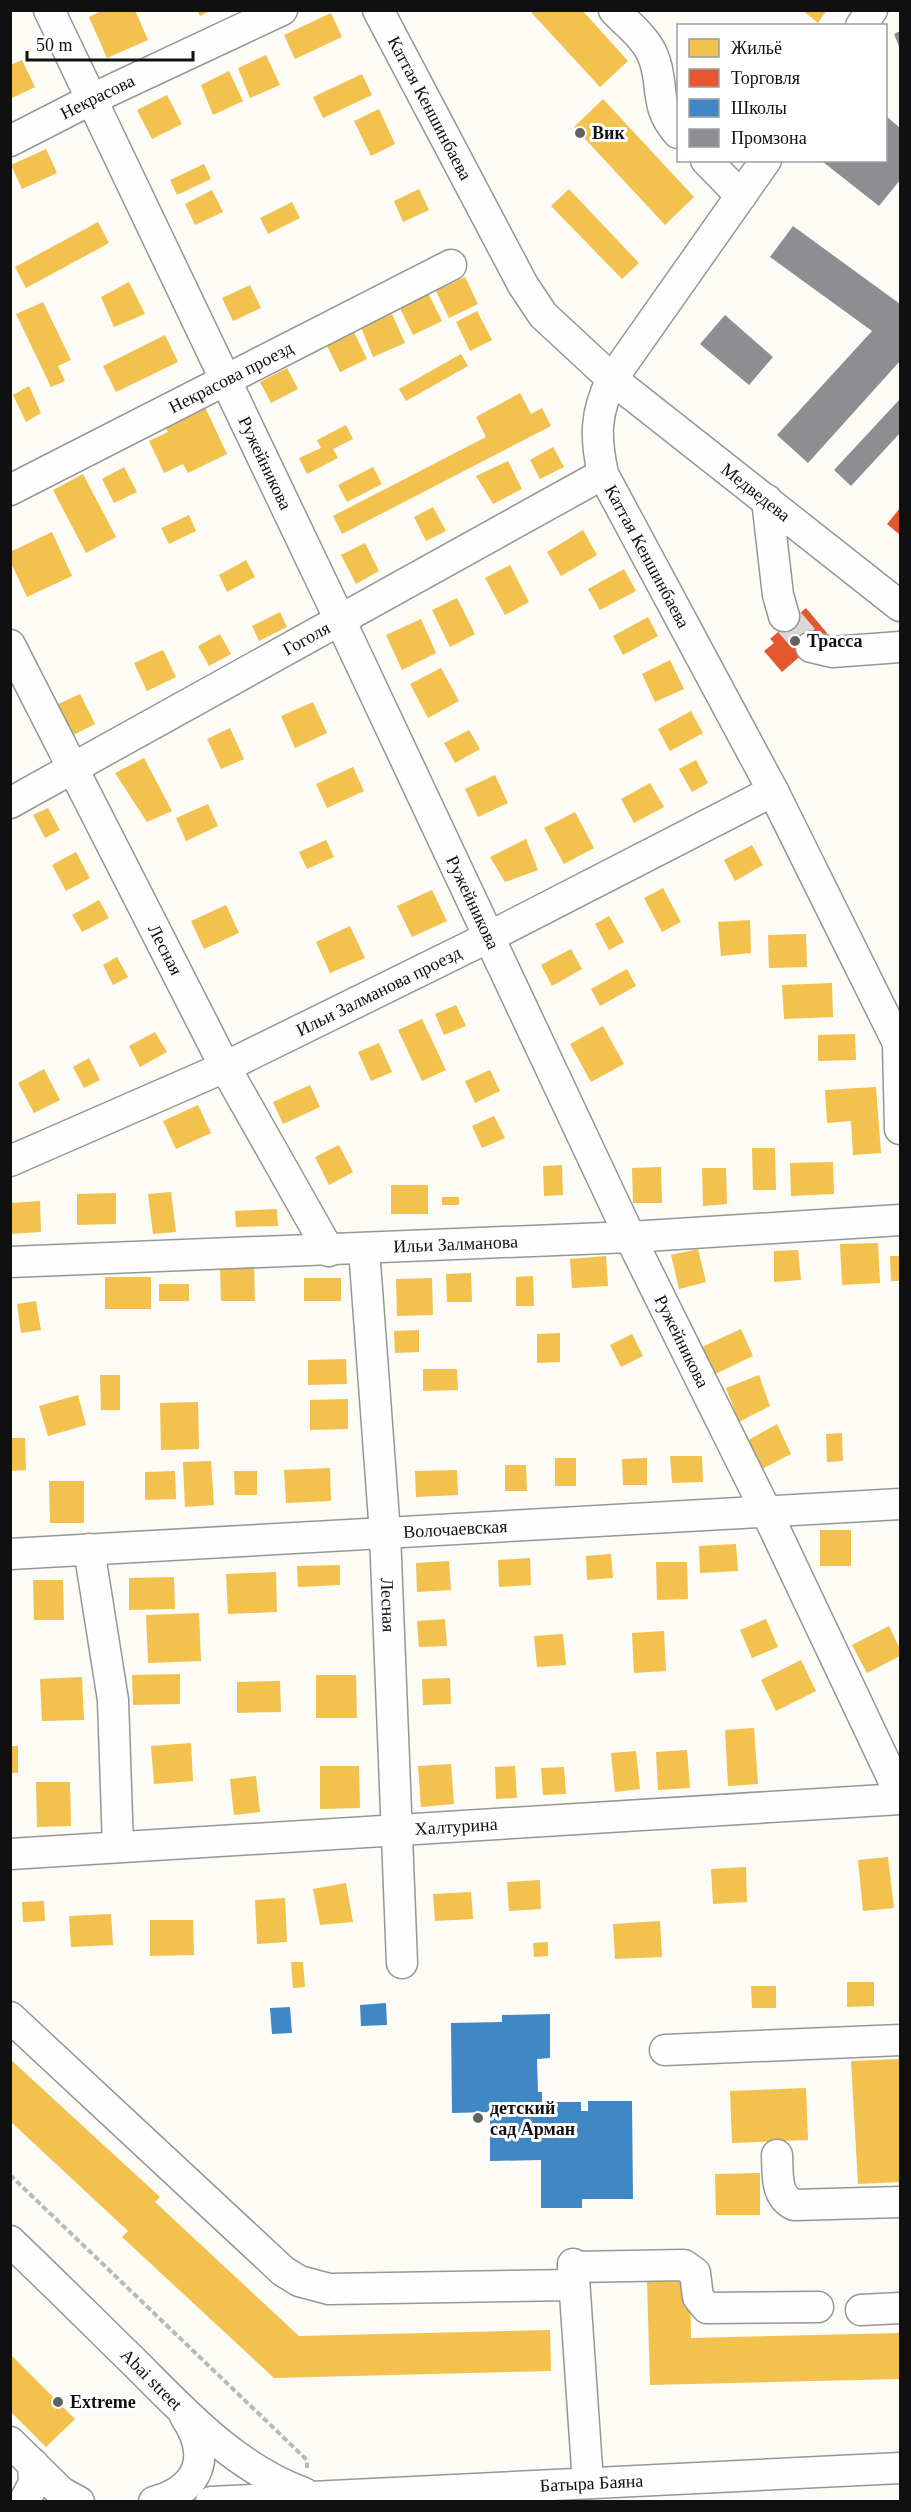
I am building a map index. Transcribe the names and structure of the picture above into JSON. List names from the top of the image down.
{
  "streets": {
    "street": [
      "Некрасова",
      "Каттая Кеншинбаева",
      "Некрасова проезд",
      "Ружейникова",
      "Медведева",
      "Гоголя",
      "Лесная",
      "Ильи Залманова проезд",
      "Ильи Залманова",
      "Волочаевская",
      "Халтурина",
      "Abai street",
      "Батыра Баяна"
    ]
  },
  "crossings": [
    ["Некрасова", "Ружейникова"],
    ["Каттая Кеншинбаева", "Медведева"],
    ["Каттая Кеншинбаева", "Гоголя"],
    ["Каттая Кеншинбаева", "Ильи Залманова проезд"],
    ["Некрасова проезд", "Ружейникова"],
    ["Ружейникова", "Гоголя"],
    ["Ружейникова", "Ильи Залманова проезд"],
    ["Ружейникова", "Ильи Залманова"],
    ["Ружейникова", "Волочаевская"],
    ["Гоголя", "Лесная"],
    ["Лесная", "Ильи Залманова проезд"],
    ["Лесная", "Ильи Залманова"],
    ["Лесная", "Волочаевская"],
    ["Лесная", "Халтурина"],
    ["Abai street", "Батыра Баяна"]
  ],
  "places": [
    "Вик",
    "Трасса",
    "детский сад Арман",
    "Extreme"
  ],
  "legend": [
    "Жильё",
    "Торговля",
    "Школы",
    "Промзона"
  ],
  "scale_bar": "50 m"
}
